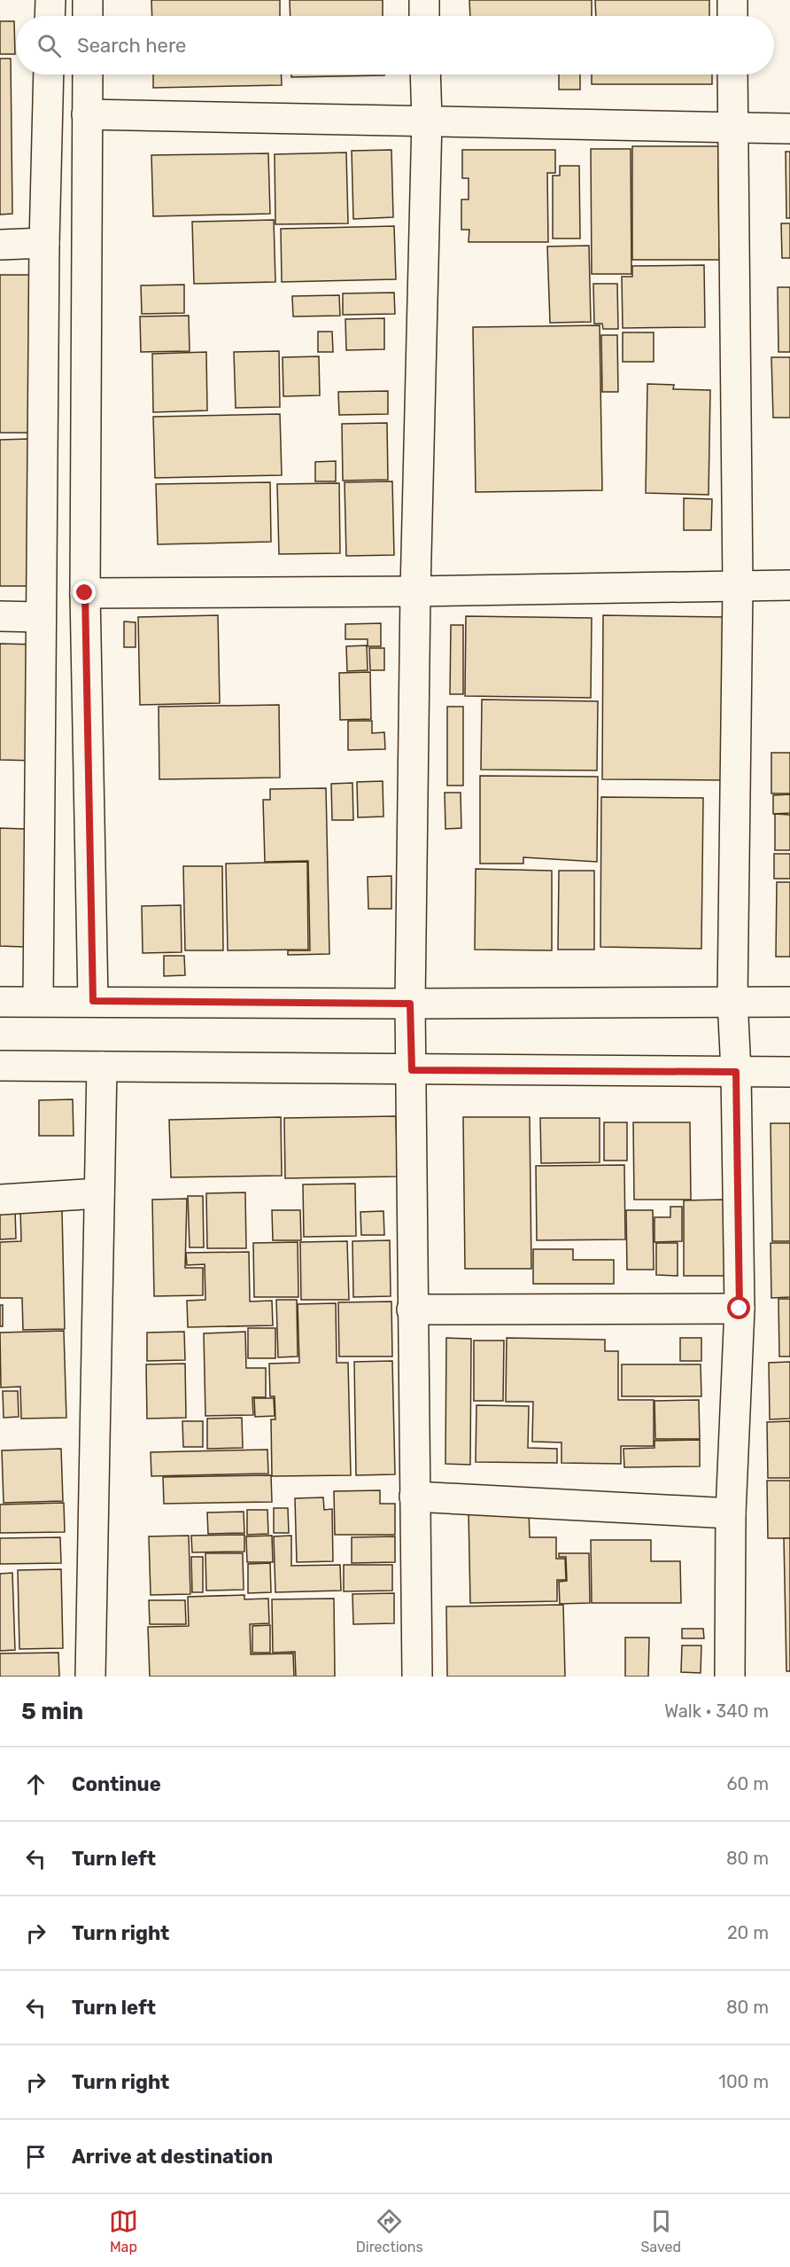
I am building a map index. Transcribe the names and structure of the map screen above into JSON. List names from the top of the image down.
{
  "page": {
    "search": "Search here",
    "heading": ["5 min", "Walk · 340 m"],
    "list": [
      ["Continue", "60 m"],
      ["Turn left", "80 m"],
      ["Turn right", "20 m"],
      ["Turn left", "80 m"],
      ["Turn right", "100 m"],
      "Arrive at destination"
    ],
    "nav": ["Map", "Directions", "Saved"]
  }
}
